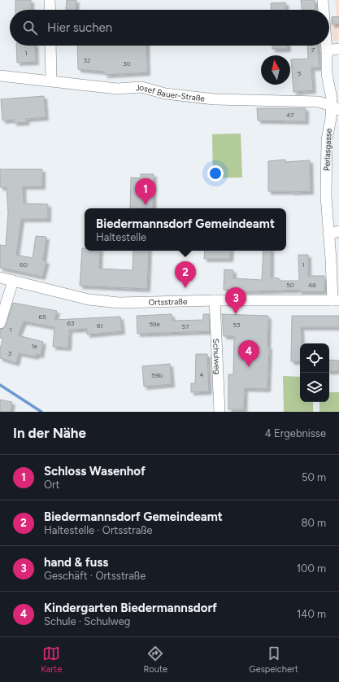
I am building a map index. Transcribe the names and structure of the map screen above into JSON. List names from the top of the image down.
{
  "streets": {
    "street": [
      "Josef Bauer-Straße",
      "Perlasgasse",
      "Ortsstraße",
      "Schulweg"
    ]
  },
  "crossings": [
    ["Josef Bauer-Straße", "Perlasgasse"],
    ["Perlasgasse", "Ortsstraße"],
    ["Ortsstraße", "Schulweg"]
  ],
  "house_numbers": [
    "7",
    "1",
    "32",
    "30",
    "5",
    "47",
    "60",
    "1",
    "50",
    "48",
    "65",
    "63",
    "59a",
    "53",
    "61",
    "57",
    "1",
    "1a",
    "3",
    "4",
    "59b"
  ],
  "north": "top",
  "page": {
    "search": "Hier suchen",
    "pins": [
      "1",
      "2",
      "3",
      "4"
    ],
    "popup": ["Biedermannsdorf Gemeindeamt", "Haltestelle"],
    "heading": ["In der Nähe", "4 Ergebnisse"],
    "list": [
      {
        "mark": "1",
        "name": "Schloss Wasenhof",
        "note": "Ort",
        "value": "50 m"
      },
      {
        "mark": "2",
        "name": "Biedermannsdorf Gemeindeamt",
        "note": "Haltestelle · Ortsstraße",
        "value": "80 m"
      },
      {
        "mark": "3",
        "name": "hand & fuss",
        "note": "Geschäft · Ortsstraße",
        "value": "100 m"
      },
      {
        "mark": "4",
        "name": "Kindergarten Biedermannsdorf",
        "note": "Schule · Schulweg",
        "value": "140 m"
      }
    ],
    "nav": ["Karte", "Route", "Gespeichert"]
  }
}
